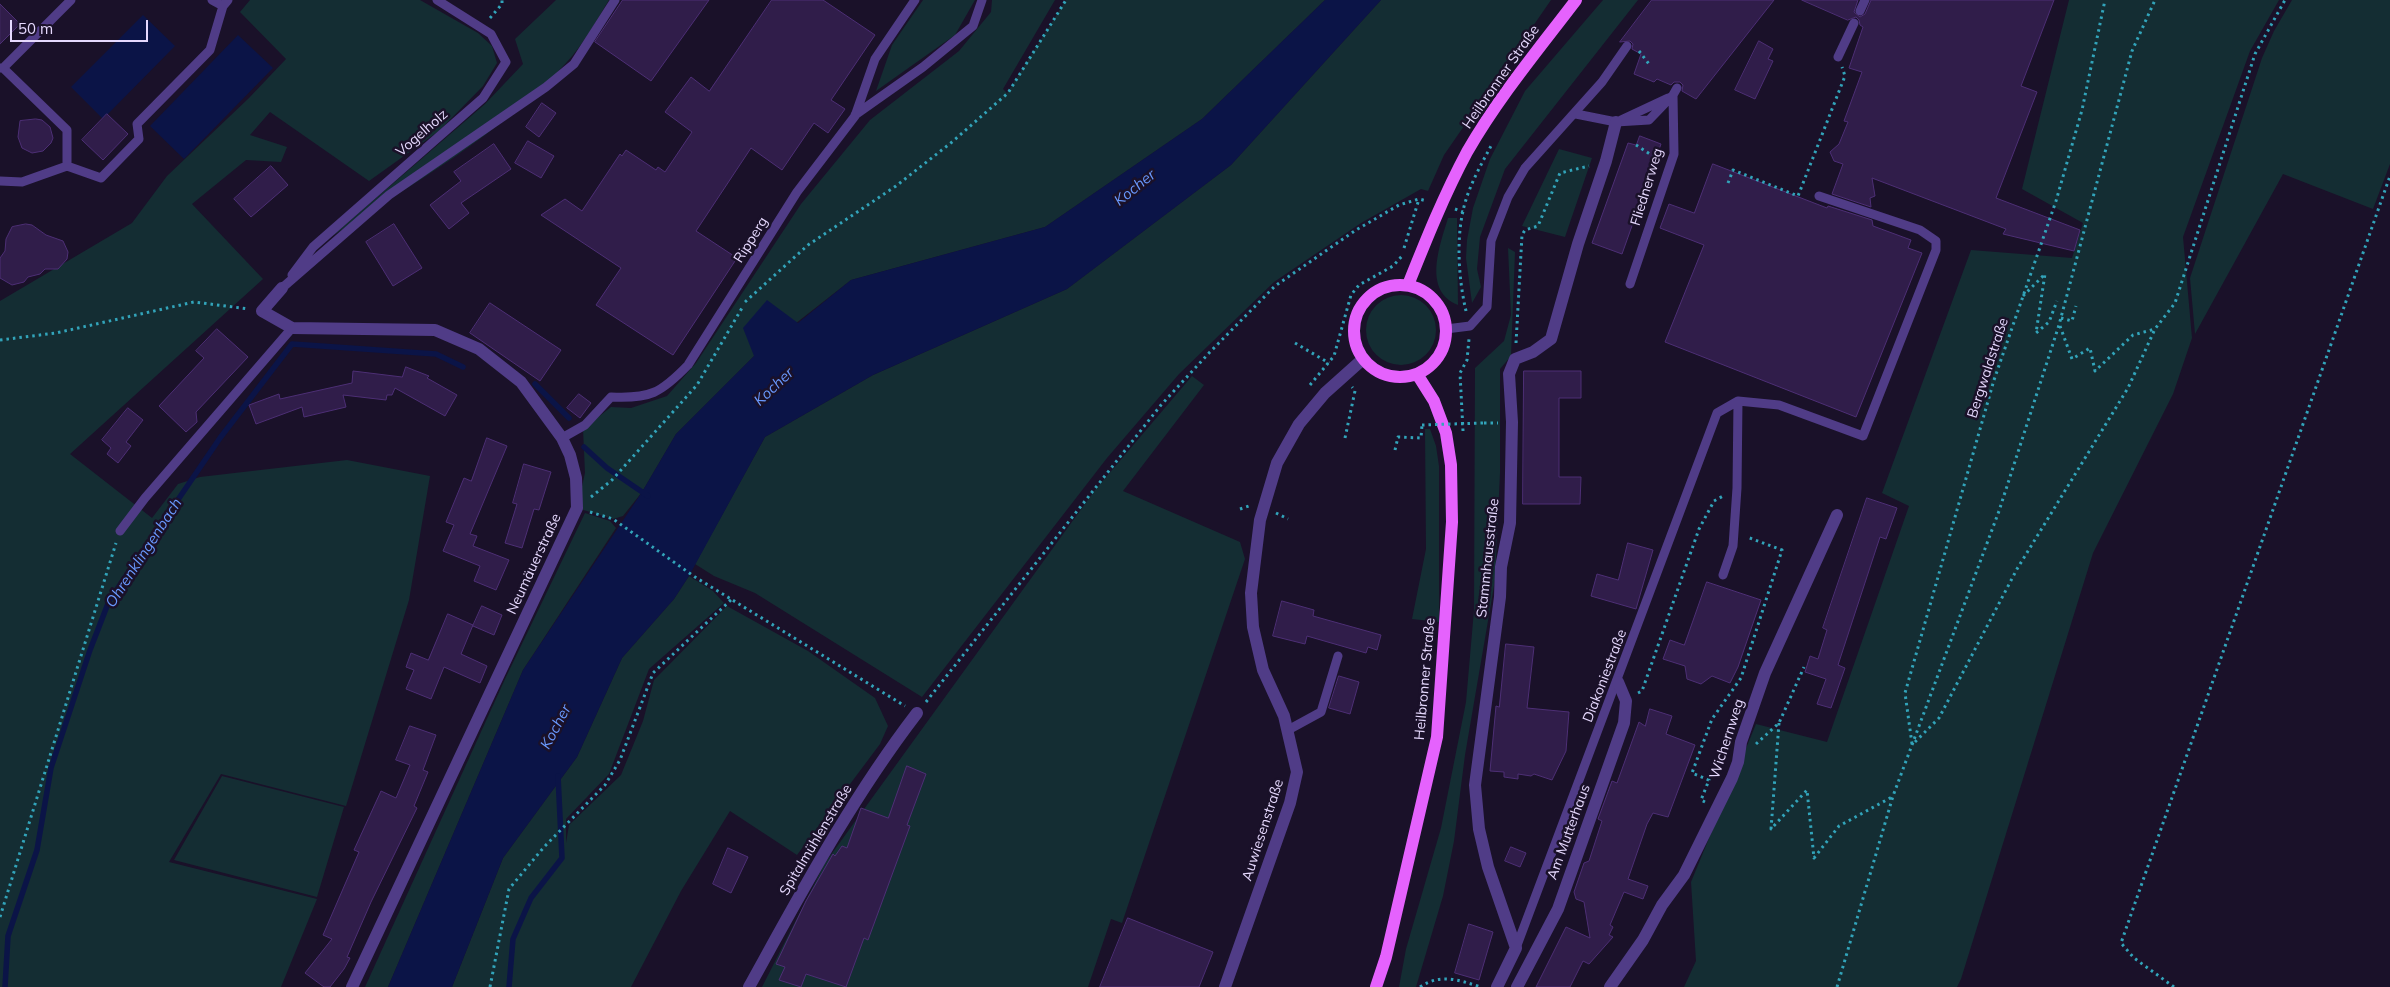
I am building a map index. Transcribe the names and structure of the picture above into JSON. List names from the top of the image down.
{
  "streets": {
    "main road": ["Heilbronner Straße"],
    "street": [
      "Stammhausstraße",
      "Neumäuerstraße",
      "Wichernweg",
      "Auwiesenstraße",
      "Am Mutterhaus",
      "Spitalmühlenstraße"
    ],
    "lane": [
      "Vogelholz",
      "Fliednerweg",
      "Ripperg",
      "Diakoniestraße"
    ],
    "path": ["Bergwaldstraße"]
  },
  "crossings": [
    ["Heilbronner Straße", "Auwiesenstraße"],
    ["Ripperg", "Neumäuerstraße"],
    ["Stammhausstraße", "Diakoniestraße"],
    ["Diakoniestraße", "Am Mutterhaus"]
  ],
  "water": ["Kocher", "Ohrenklingenbach"],
  "scale_bar": "50 m"
}
